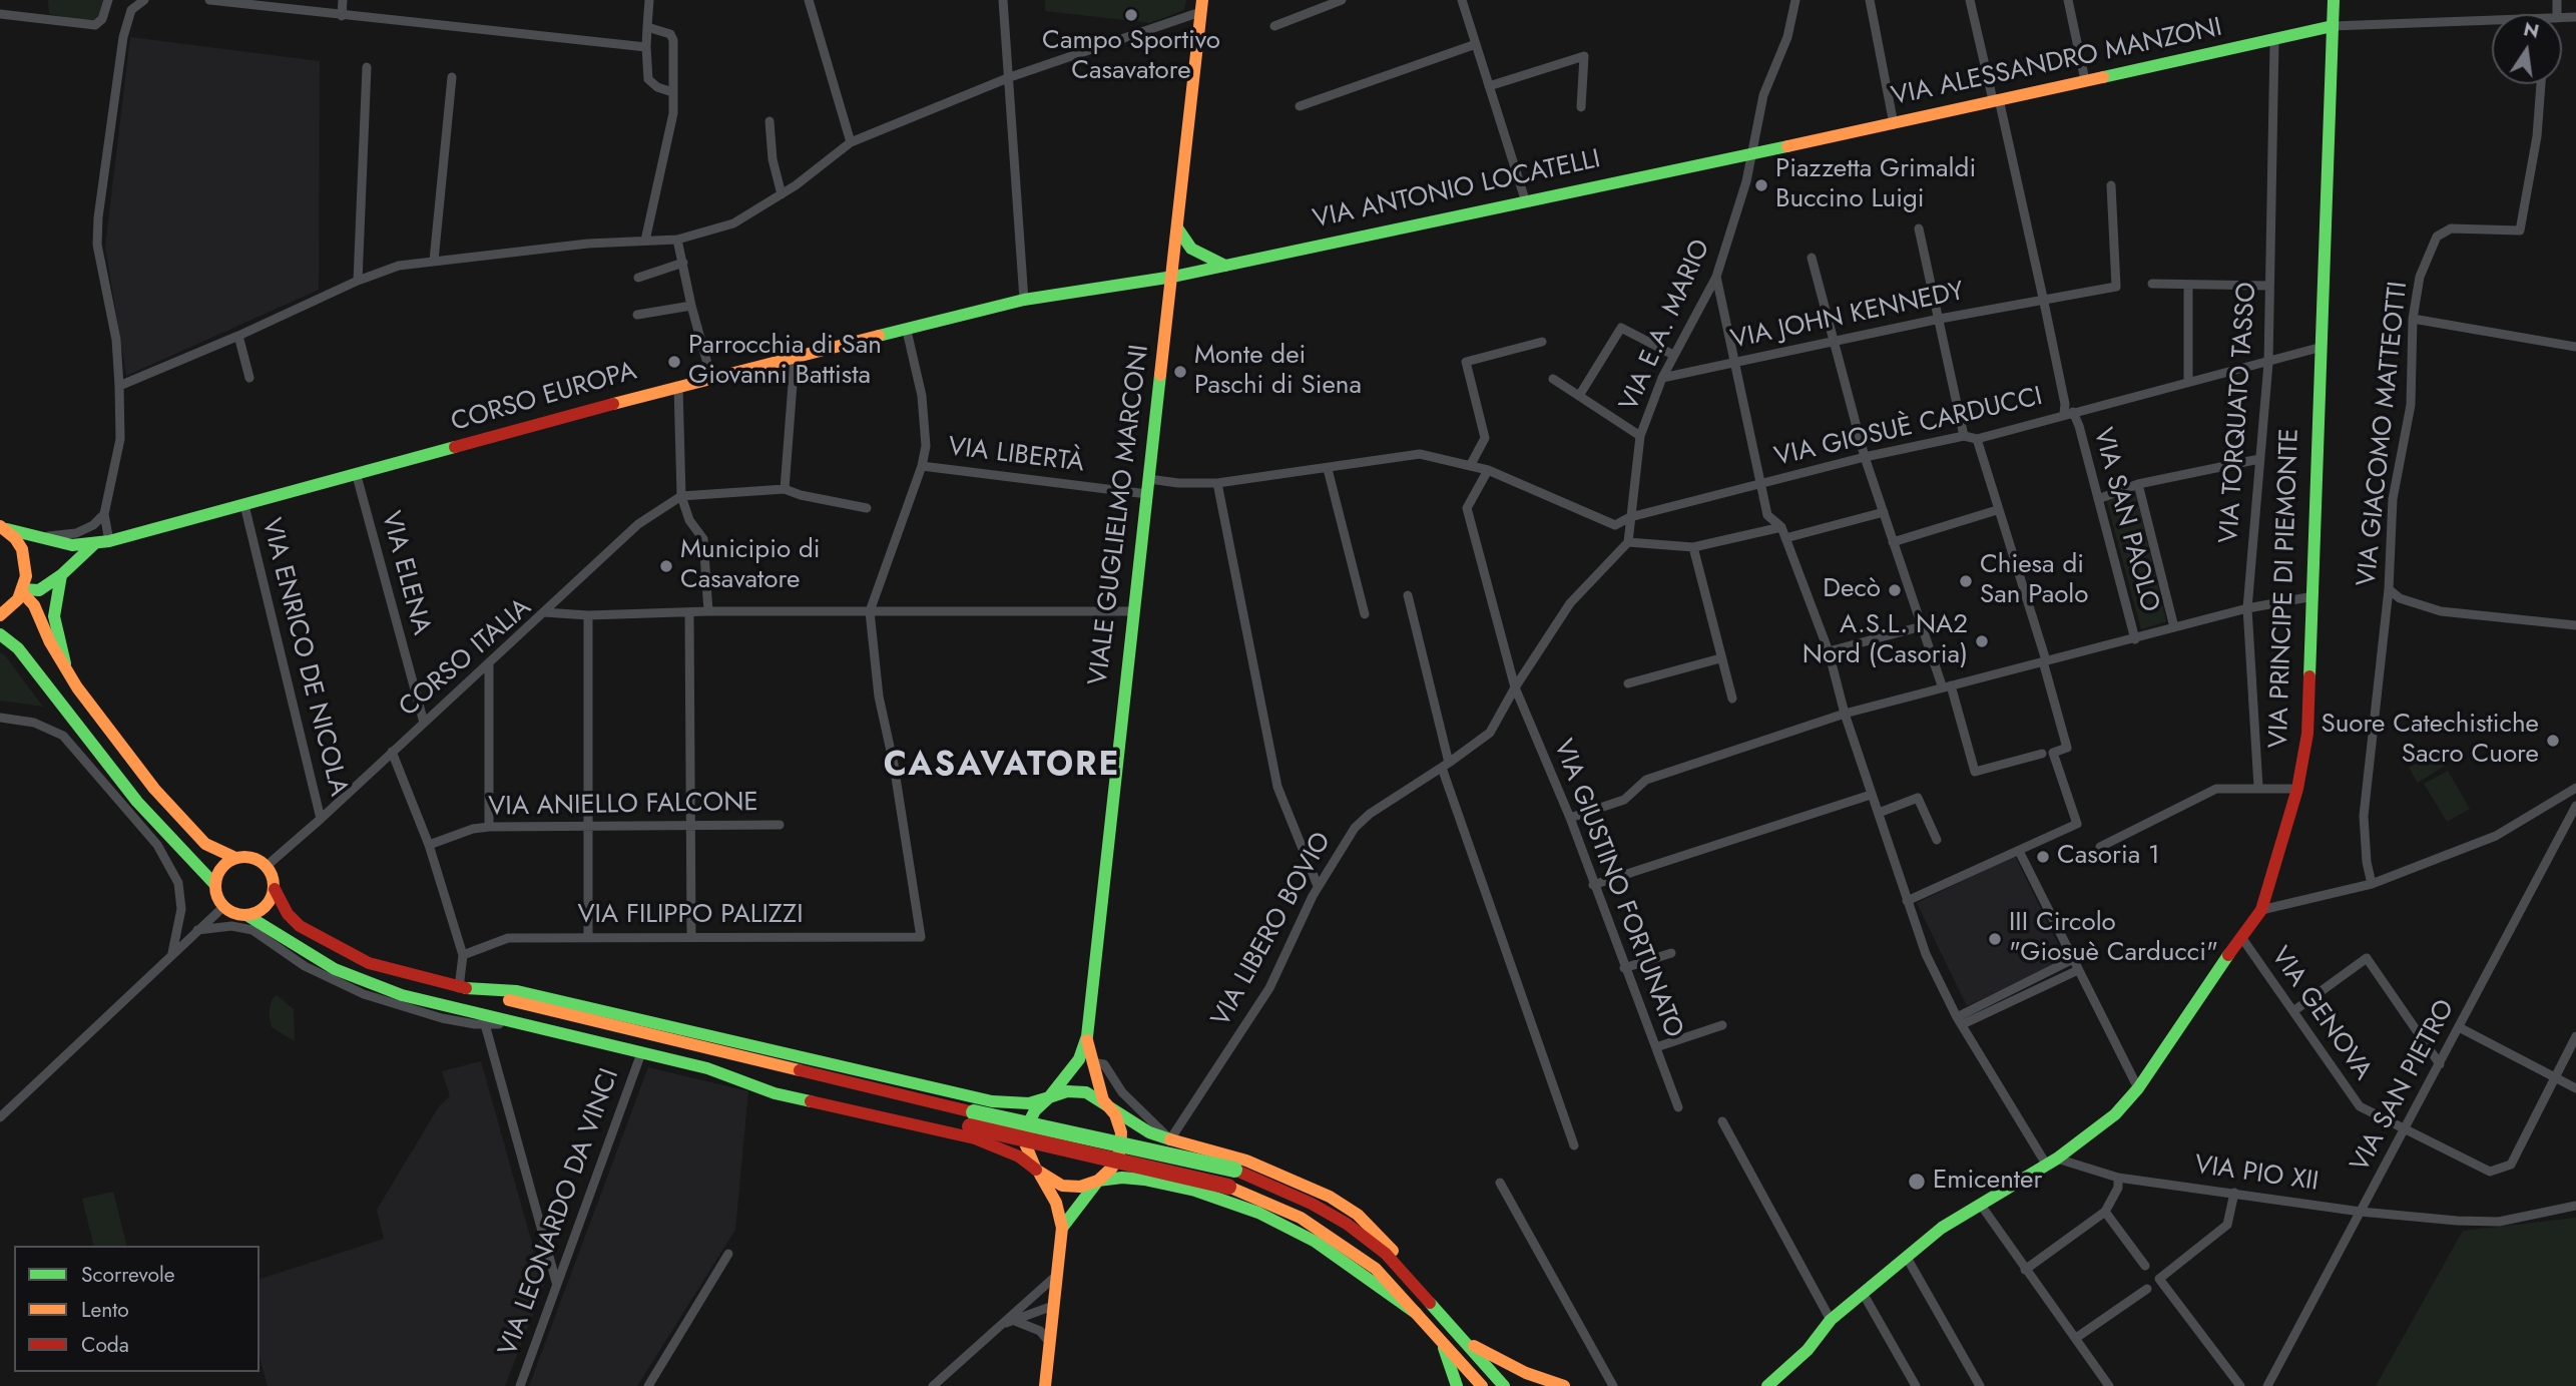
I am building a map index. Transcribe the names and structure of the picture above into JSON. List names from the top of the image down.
{
  "streets": {
    "main road": [
      "VIA ALESSANDRO MANZONI",
      "VIA ANTONIO LOCATELLI",
      "CORSO EUROPA",
      "VIALE GUGLIELMO MARCONI",
      "VIA PRINCIPE DI PIEMONTE"
    ],
    "street": [
      "VIA JOHN KENNEDY",
      "VIA E.A. MARIO",
      "VIA TORQUATO TASSO",
      "VIA GIOSUÈ CARDUCCI",
      "VIA GIACOMO MATTEOTTI",
      "VIA LIBERTÀ",
      "VIA SAN PAOLO",
      "VIA ELENA",
      "VIA ENRICO DE NICOLA",
      "CORSO ITALIA",
      "VIA ANIELLO FALCONE",
      "VIA GIUSTINO FORTUNATO",
      "VIA FILIPPO PALIZZI",
      "VIA LIBERO BOVIO",
      "VIA GENOVA",
      "VIA SAN PIETRO",
      "VIA PIO XII",
      "VIA LEONARDO DA VINCI"
    ]
  },
  "crossings": [
    ["VIA ALESSANDRO MANZONI", "VIA ANTONIO LOCATELLI"],
    ["VIA ALESSANDRO MANZONI", "VIA E.A. MARIO"],
    ["VIA ALESSANDRO MANZONI", "VIA TORQUATO TASSO"],
    ["VIA ALESSANDRO MANZONI", "VIA SAN PAOLO"],
    ["VIA ALESSANDRO MANZONI", "VIA PRINCIPE DI PIEMONTE"],
    ["VIA ANTONIO LOCATELLI", "VIA E.A. MARIO"],
    ["VIA ANTONIO LOCATELLI", "CORSO EUROPA"],
    ["VIA ANTONIO LOCATELLI", "VIALE GUGLIELMO MARCONI"],
    ["VIA JOHN KENNEDY", "VIA E.A. MARIO"],
    ["VIA JOHN KENNEDY", "VIA SAN PAOLO"],
    ["VIA E.A. MARIO", "VIA GIOSUÈ CARDUCCI"],
    ["CORSO EUROPA", "VIALE GUGLIELMO MARCONI"],
    ["CORSO EUROPA", "VIA ELENA"],
    ["CORSO EUROPA", "VIA ENRICO DE NICOLA"],
    ["VIA TORQUATO TASSO", "VIA GIOSUÈ CARDUCCI"],
    ["VIA GIOSUÈ CARDUCCI", "VIA LIBERTÀ"],
    ["VIA GIOSUÈ CARDUCCI", "VIA SAN PAOLO"],
    ["VIA GIOSUÈ CARDUCCI", "VIA PRINCIPE DI PIEMONTE"],
    ["VIA GIOSUÈ CARDUCCI", "VIA GIUSTINO FORTUNATO"],
    ["VIA LIBERTÀ", "VIALE GUGLIELMO MARCONI"],
    ["VIALE GUGLIELMO MARCONI", "CORSO ITALIA"],
    ["VIA ELENA", "CORSO ITALIA"],
    ["VIA PRINCIPE DI PIEMONTE", "VIA GENOVA"],
    ["VIA PRINCIPE DI PIEMONTE", "VIA PIO XII"],
    ["VIA ENRICO DE NICOLA", "CORSO ITALIA"],
    ["CORSO ITALIA", "VIA FILIPPO PALIZZI"],
    ["VIA GIUSTINO FORTUNATO", "VIA LIBERO BOVIO"],
    ["VIA GENOVA", "VIA SAN PIETRO"],
    ["VIA SAN PIETRO", "VIA PIO XII"]
  ],
  "districts": ["CASAVATORE"],
  "places": [
    "Campo Sportivo Casavatore",
    "Piazzetta Grimaldi Buccino Luigi",
    "Parrocchia di San Giovanni Battista",
    "Monte dei Paschi di Siena",
    "Municipio di Casavatore",
    "Chiesa di San Paolo",
    "Decò",
    "A.S.L. NA2 Nord (Casoria)",
    "Suore Catechistiche Sacro Cuore",
    "Casoria 1",
    "III Circolo \"Giosuè Carducci\"",
    "Emicenter"
  ],
  "legend": ["Scorrevole", "Lento", "Coda"],
  "north": "top"
}
